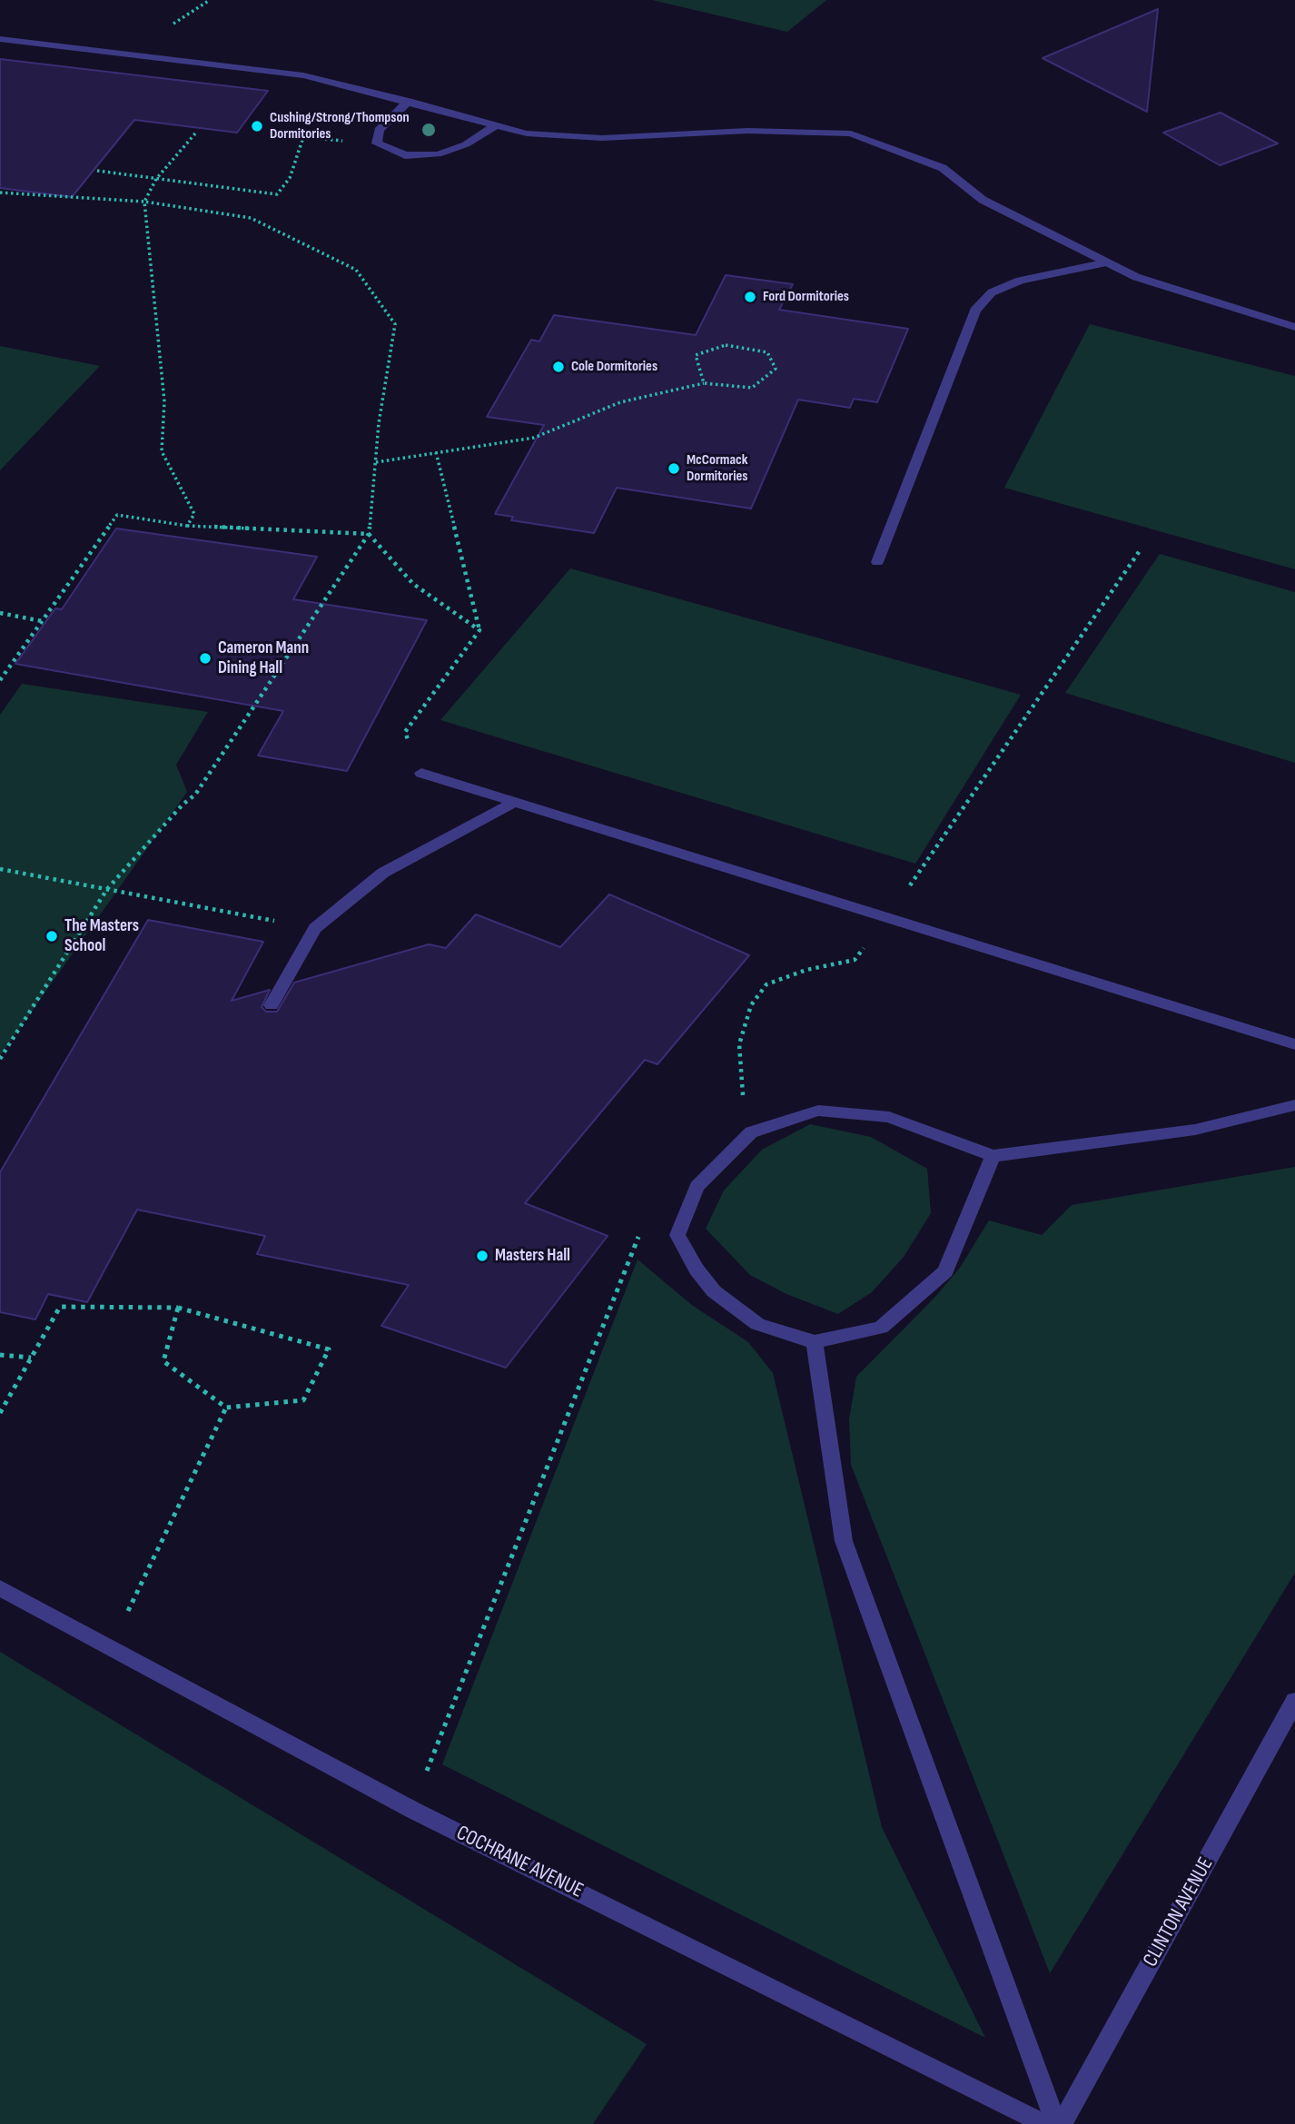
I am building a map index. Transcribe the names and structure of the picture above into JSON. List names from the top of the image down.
{
  "streets": {
    "street": ["COCHRANE AVENUE", "CLINTON AVENUE"]
  },
  "places": [
    "Cushing/Strong/Thompson Dormitories",
    "Ford Dormitories",
    "Cole Dormitories",
    "McCormack Dormitories",
    "Cameron Mann Dining Hall",
    "The Masters School",
    "Masters Hall"
  ]
}
